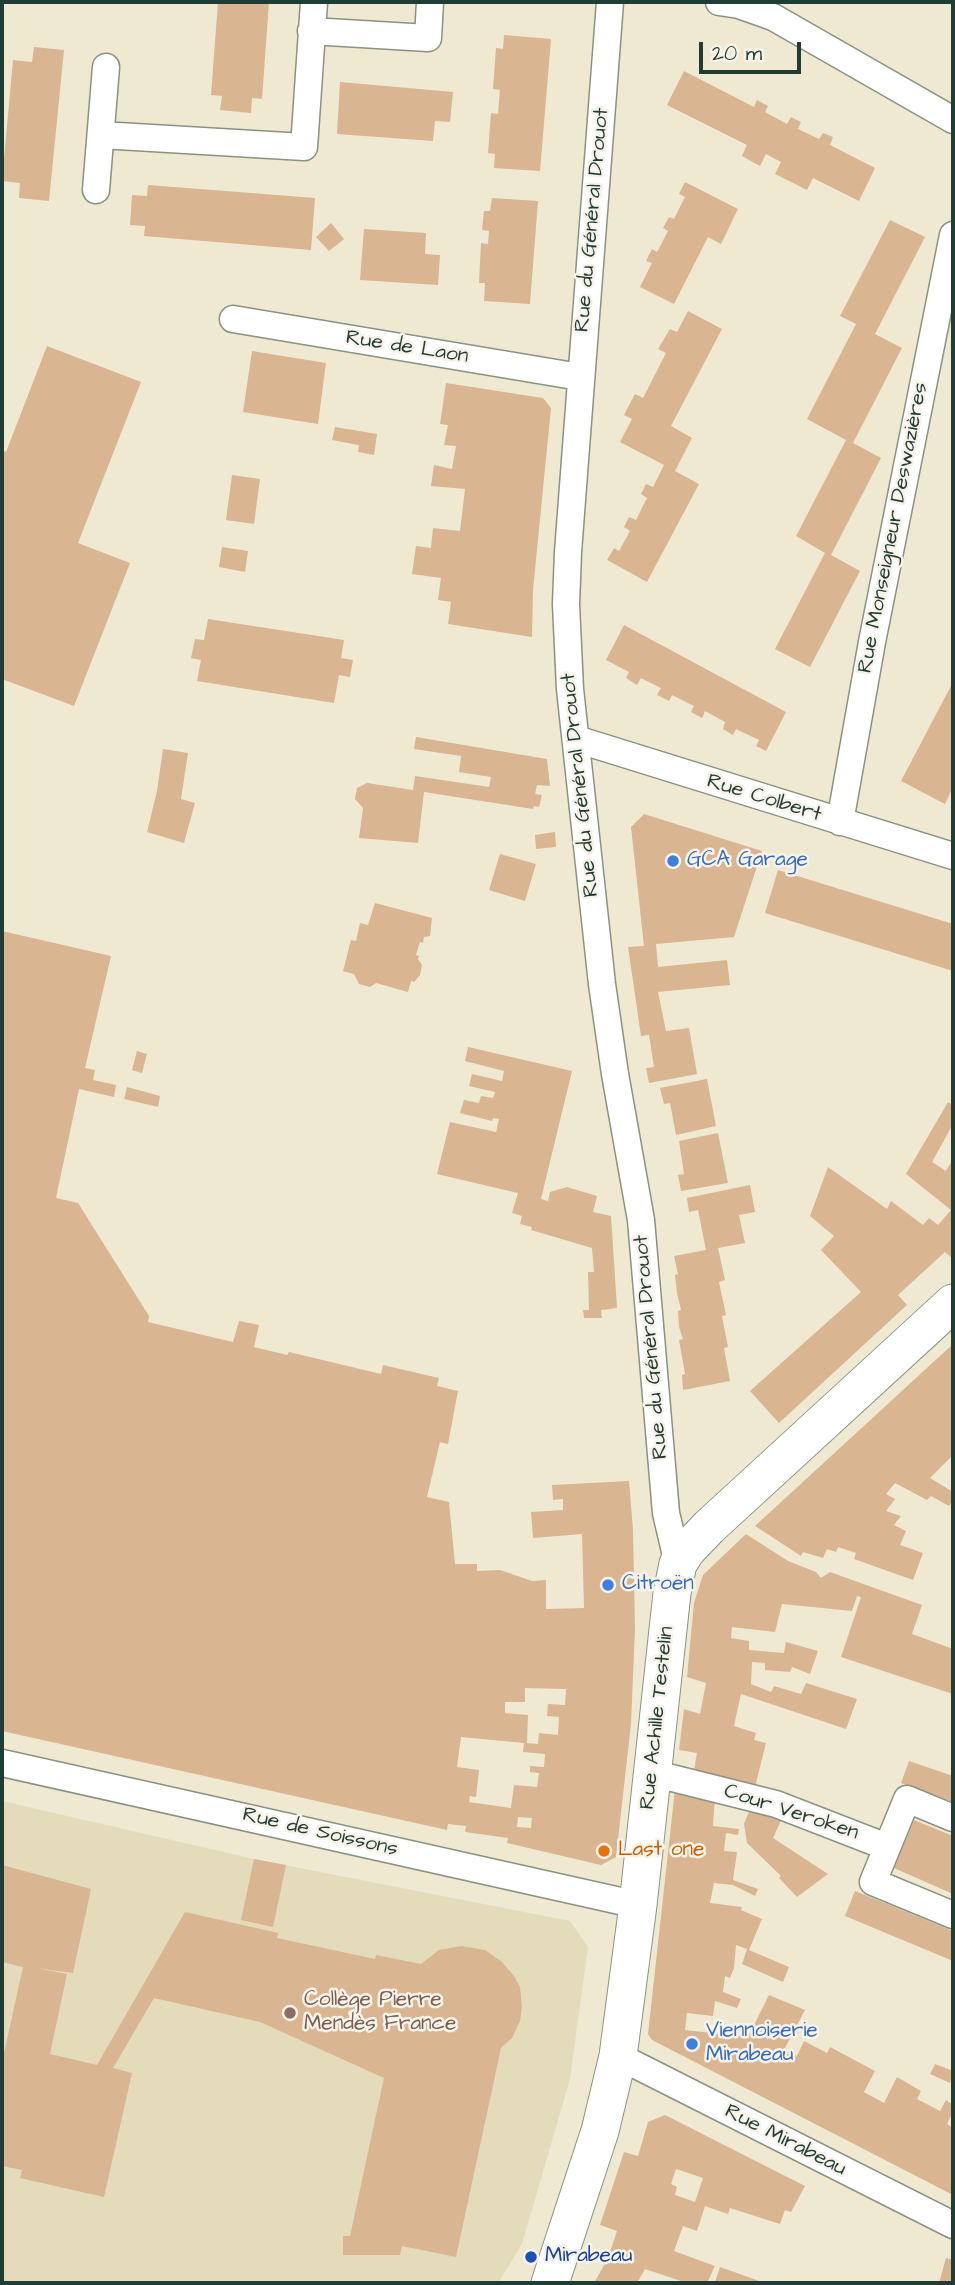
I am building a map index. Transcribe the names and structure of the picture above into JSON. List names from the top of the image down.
{
  "streets": {
    "street": [
      "Rue du Général Drouot",
      "Rue de Laon",
      "Rue Monseigneur Deswazières",
      "Rue Colbert",
      "Rue Achille Testelin",
      "Cour Veroken",
      "Rue de Soissons",
      "Rue Mirabeau"
    ]
  },
  "crossings": [
    ["Rue du Général Drouot", "Rue de Laon"],
    ["Rue du Général Drouot", "Rue Colbert"],
    ["Rue du Général Drouot", "Rue Achille Testelin"],
    ["Rue Monseigneur Deswazières", "Rue Colbert"],
    ["Rue Achille Testelin", "Cour Veroken"],
    ["Rue Achille Testelin", "Rue de Soissons"],
    ["Rue Achille Testelin", "Rue Mirabeau"]
  ],
  "places": [
    "GCA Garage",
    "Citroën",
    "Last one",
    "Collège Pierre Mendès France",
    "Viennoiserie Mirabeau",
    "Mirabeau"
  ],
  "scale_bar": "20 m"
}
